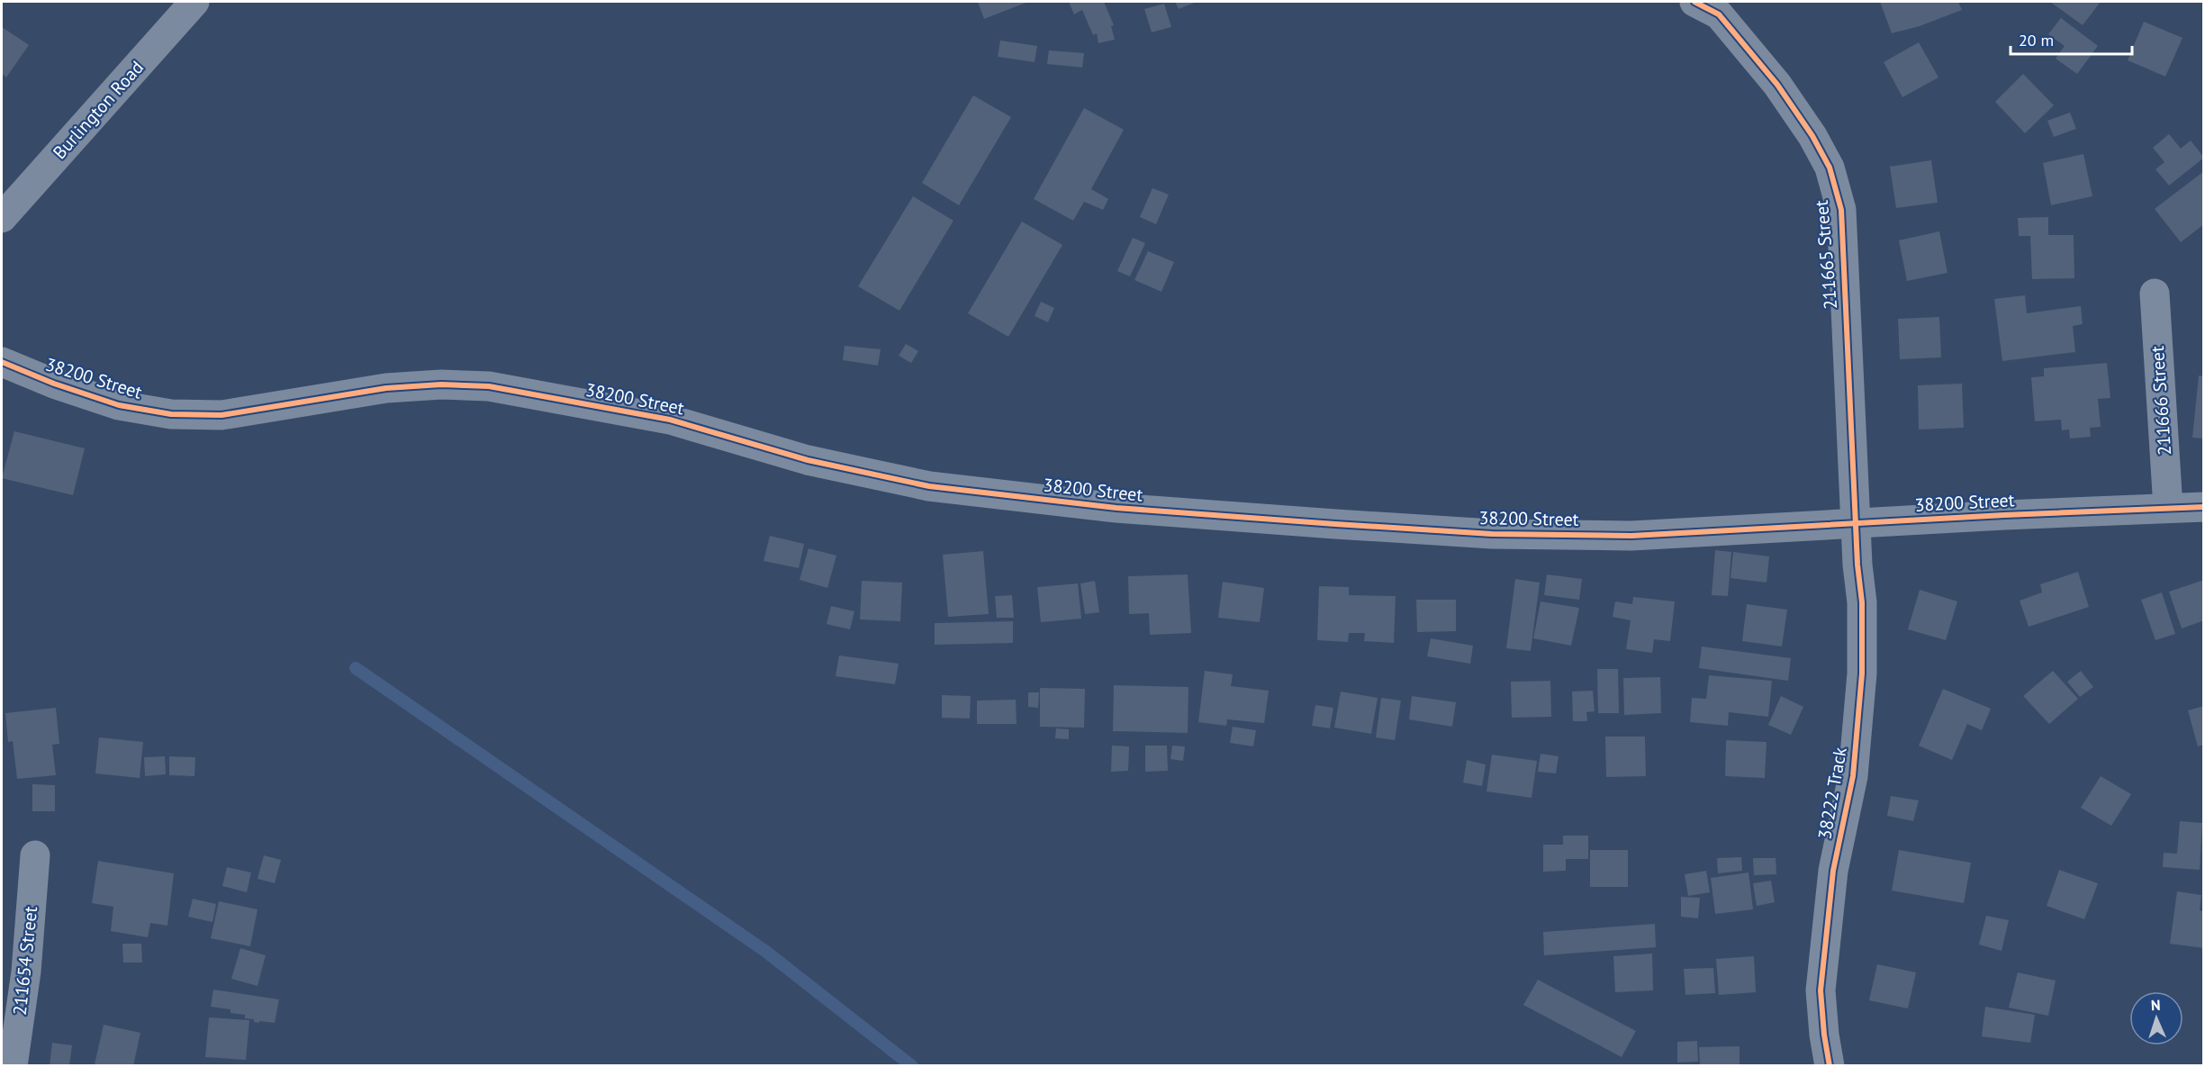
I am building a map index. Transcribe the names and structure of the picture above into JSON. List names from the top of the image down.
{
  "streets": {
    "street": [
      "Burlington Road",
      "211665 Street",
      "38200 Street",
      "211666 Street",
      "38222 Track",
      "211654 Street"
    ]
  },
  "crossings": [
    ["211665 Street", "38200 Street"],
    ["211665 Street", "38222 Track"],
    ["38200 Street", "211666 Street"],
    ["38200 Street", "38222 Track"]
  ],
  "scale_bar": "20 m",
  "north": "top"
}
